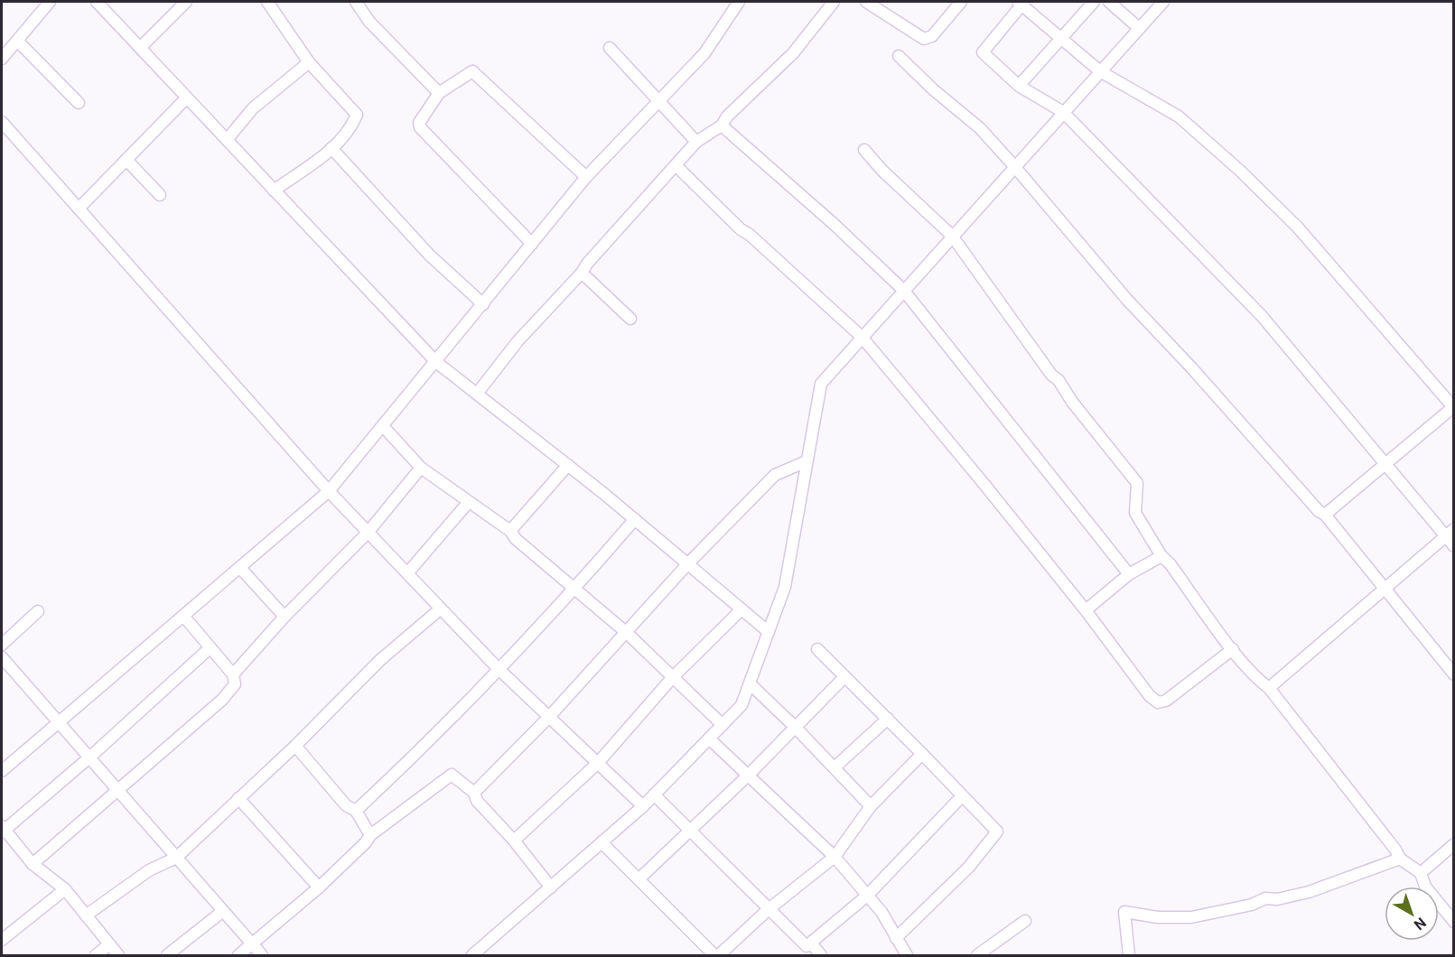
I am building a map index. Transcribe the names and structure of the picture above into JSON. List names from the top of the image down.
{
  "north": "bottom right"
}
